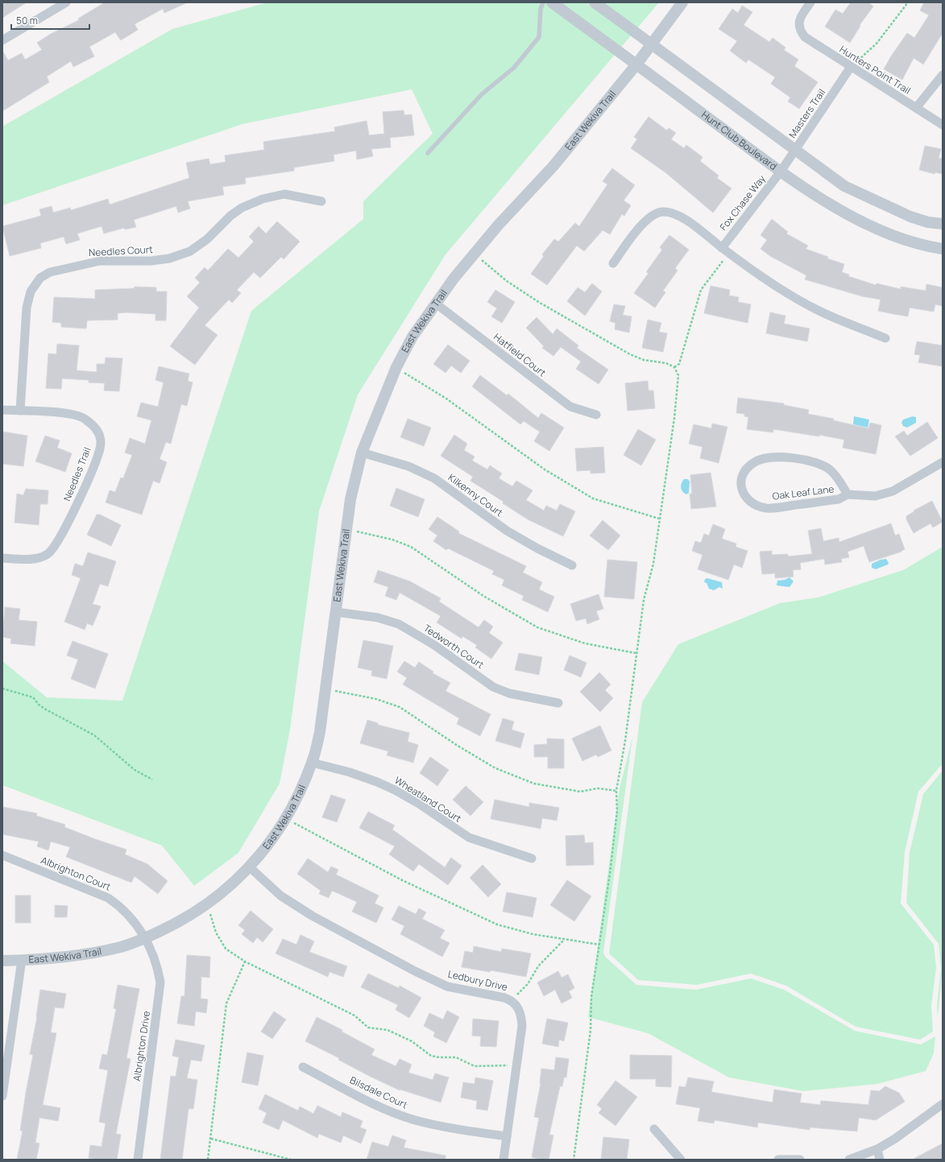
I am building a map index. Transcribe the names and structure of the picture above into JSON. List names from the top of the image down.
{
  "streets": {
    "street": [
      "Hunters Point Trail",
      "Masters Trail",
      "East Wekiva Trail",
      "Hunt Club Boulevard",
      "Fox Chase Way",
      "Needles Court",
      "Hatfield Court",
      "Needles Trail",
      "Oak Leaf Lane",
      "Kilkenny Court",
      "Tedworth Court",
      "Wheatland Court",
      "Albrighton Court",
      "Ledbury Drive",
      "Albrighton Drive",
      "Bilsdale Court"
    ]
  },
  "crossings": [
    ["Hunters Point Trail", "Masters Trail"],
    ["Masters Trail", "Hunt Club Boulevard"],
    ["Masters Trail", "Fox Chase Way"],
    ["East Wekiva Trail", "Hunt Club Boulevard"],
    ["East Wekiva Trail", "Hatfield Court"],
    ["East Wekiva Trail", "Kilkenny Court"],
    ["East Wekiva Trail", "Tedworth Court"],
    ["East Wekiva Trail", "Wheatland Court"],
    ["East Wekiva Trail", "Albrighton Court"],
    ["East Wekiva Trail", "Ledbury Drive"],
    ["East Wekiva Trail", "Albrighton Drive"],
    ["Hunt Club Boulevard", "Fox Chase Way"],
    ["Needles Court", "Needles Trail"],
    ["Albrighton Court", "Albrighton Drive"],
    ["Ledbury Drive", "Bilsdale Court"]
  ],
  "scale_bar": "50 m"
}
